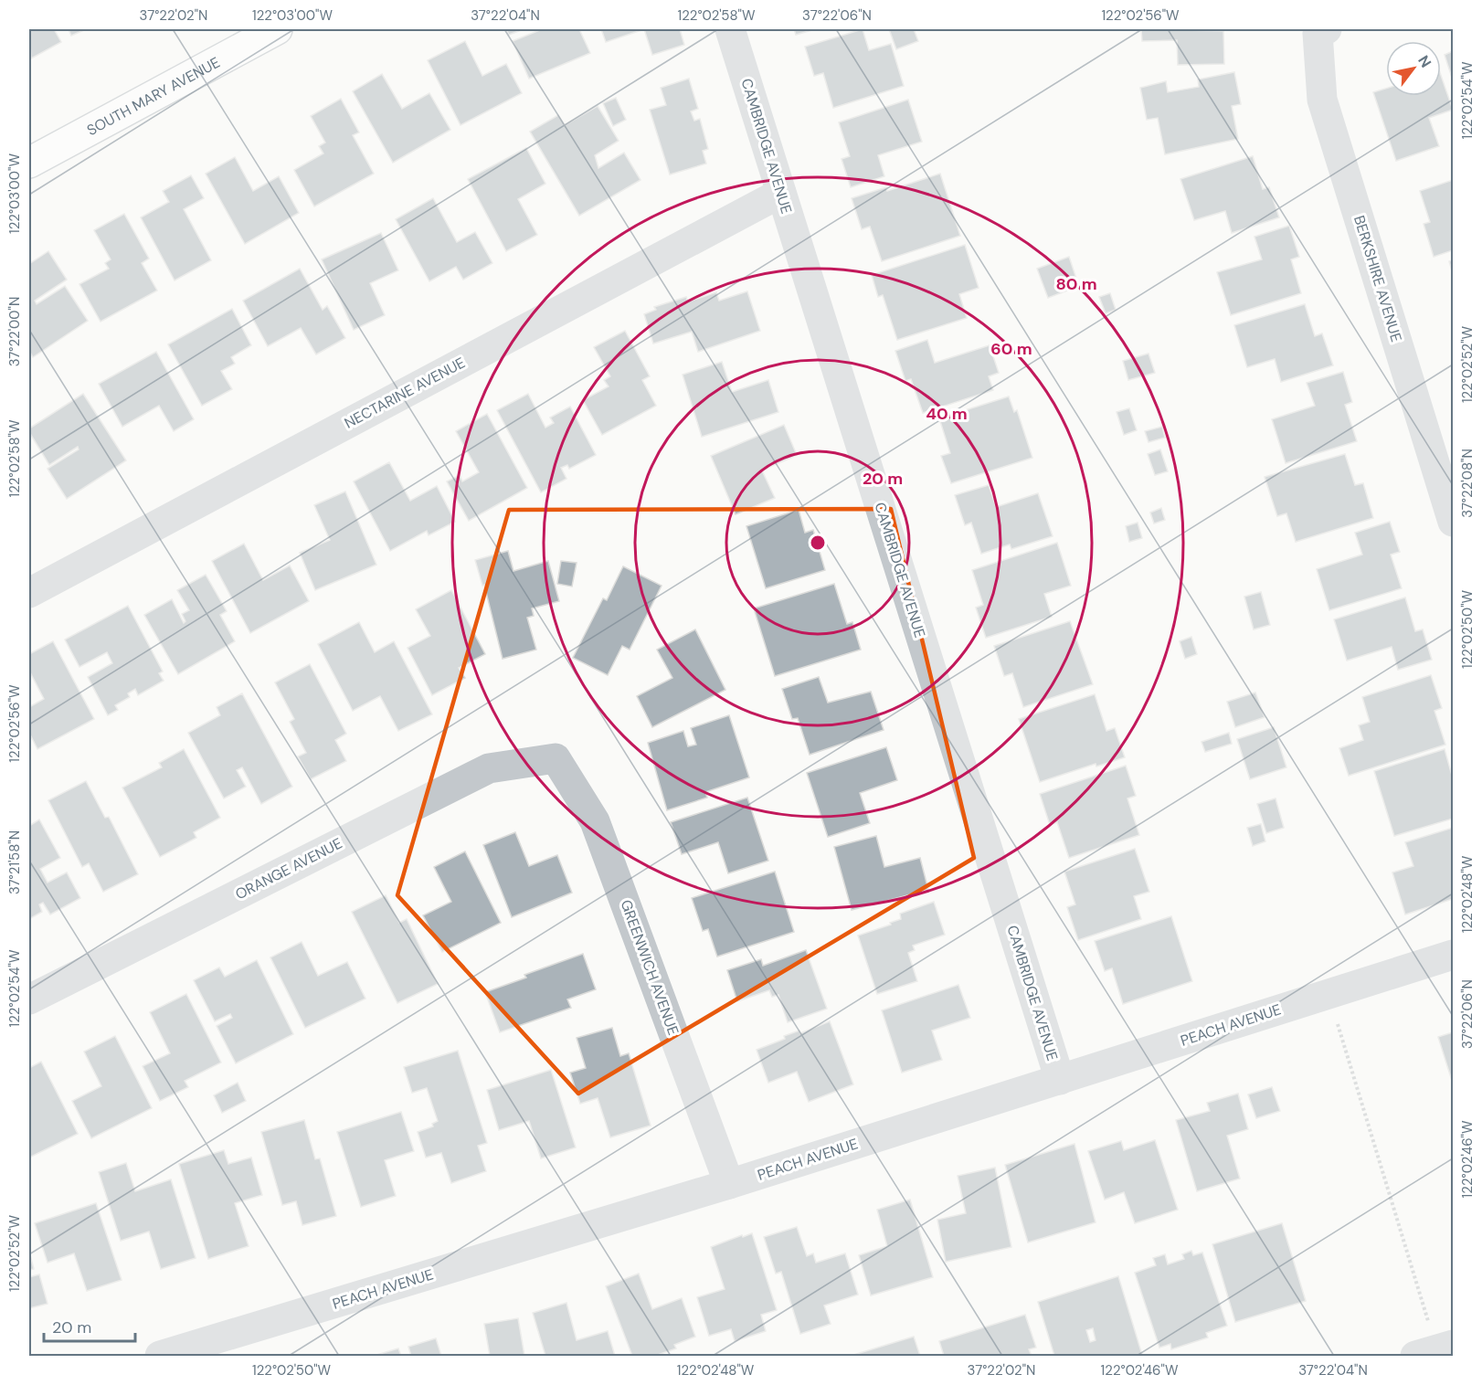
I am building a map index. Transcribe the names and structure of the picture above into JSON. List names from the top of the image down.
{
  "streets": {
    "main road": ["SOUTH MARY AVENUE"],
    "street": [
      "CAMBRIDGE AVENUE",
      "BERKSHIRE AVENUE",
      "NECTARINE AVENUE",
      "ORANGE AVENUE",
      "GREENWICH AVENUE",
      "PEACH AVENUE"
    ]
  },
  "crossings": [
    ["CAMBRIDGE AVENUE", "NECTARINE AVENUE"],
    ["CAMBRIDGE AVENUE", "PEACH AVENUE"],
    ["ORANGE AVENUE", "GREENWICH AVENUE"],
    ["GREENWICH AVENUE", "PEACH AVENUE"]
  ],
  "scale_bar": "20 m",
  "north": "top right",
  "coordinates": [
    "37°22'02\"N",
    "122°03'00\"W",
    "37°22'04\"N",
    "122°02'58\"W",
    "37°22'06\"N",
    "122°02'56\"W",
    "122°02'54\"W",
    "37°22'00\"N",
    "122°02'52\"W",
    "37°22'08\"N",
    "122°02'50\"W",
    "37°21'58\"N",
    "122°02'48\"W",
    "122°02'46\"W"
  ],
  "rings": [
    "80 m",
    "60 m",
    "40 m",
    "20 m"
  ]
}
